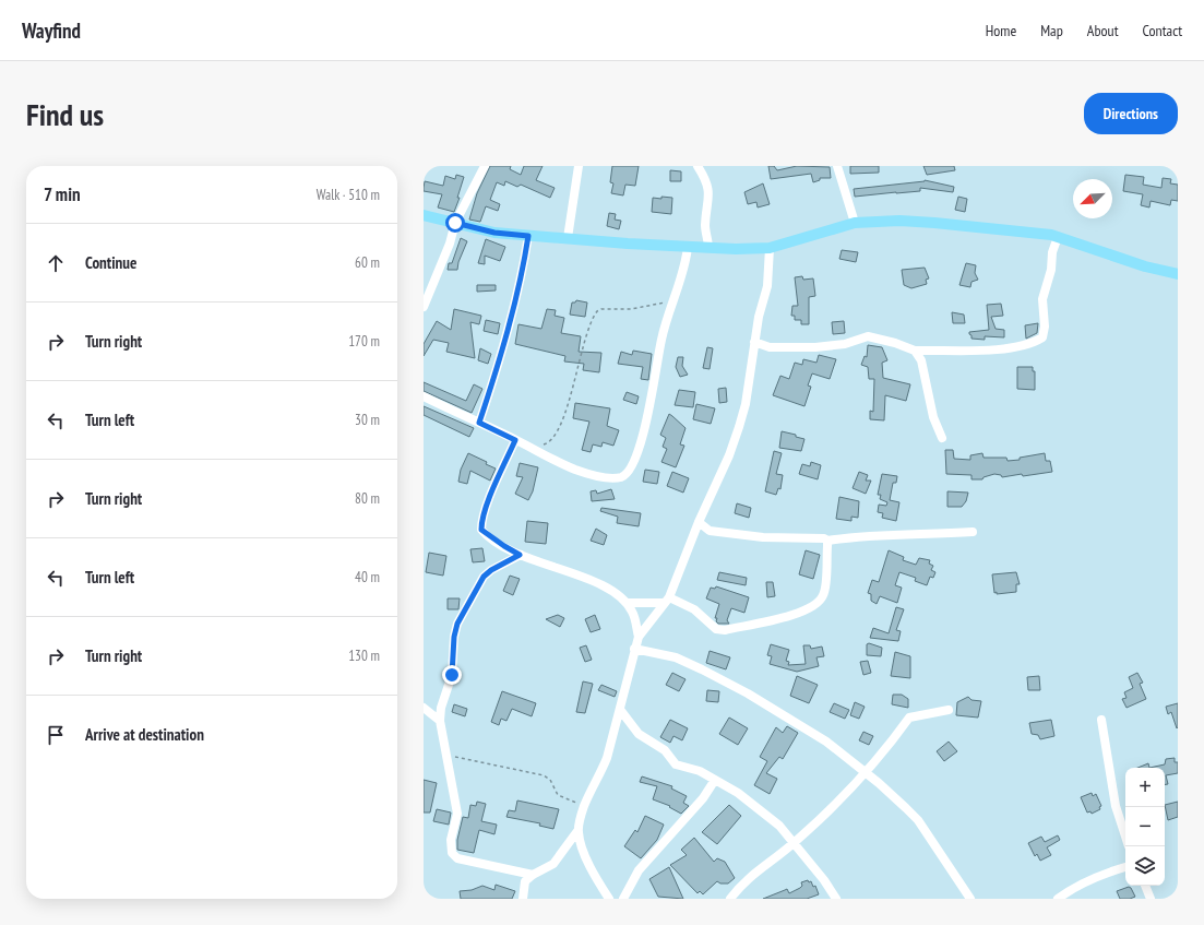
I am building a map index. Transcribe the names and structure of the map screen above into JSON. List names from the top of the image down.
{
  "north": "bottom left",
  "page": {
    "header": "Wayfind",
    "nav": [
      "Home",
      "Map",
      "About",
      "Contact"
    ],
    "buttons": "Directions",
    "title": "Find us",
    "heading": ["7 min", "Walk · 510 m"],
    "list": [
      ["Continue", "60 m"],
      ["Turn right", "170 m"],
      ["Turn left", "30 m"],
      ["Turn right", "80 m"],
      ["Turn left", "40 m"],
      ["Turn right", "130 m"],
      "Arrive at destination"
    ],
    "map_buttons": ["+", "−"]
  }
}
